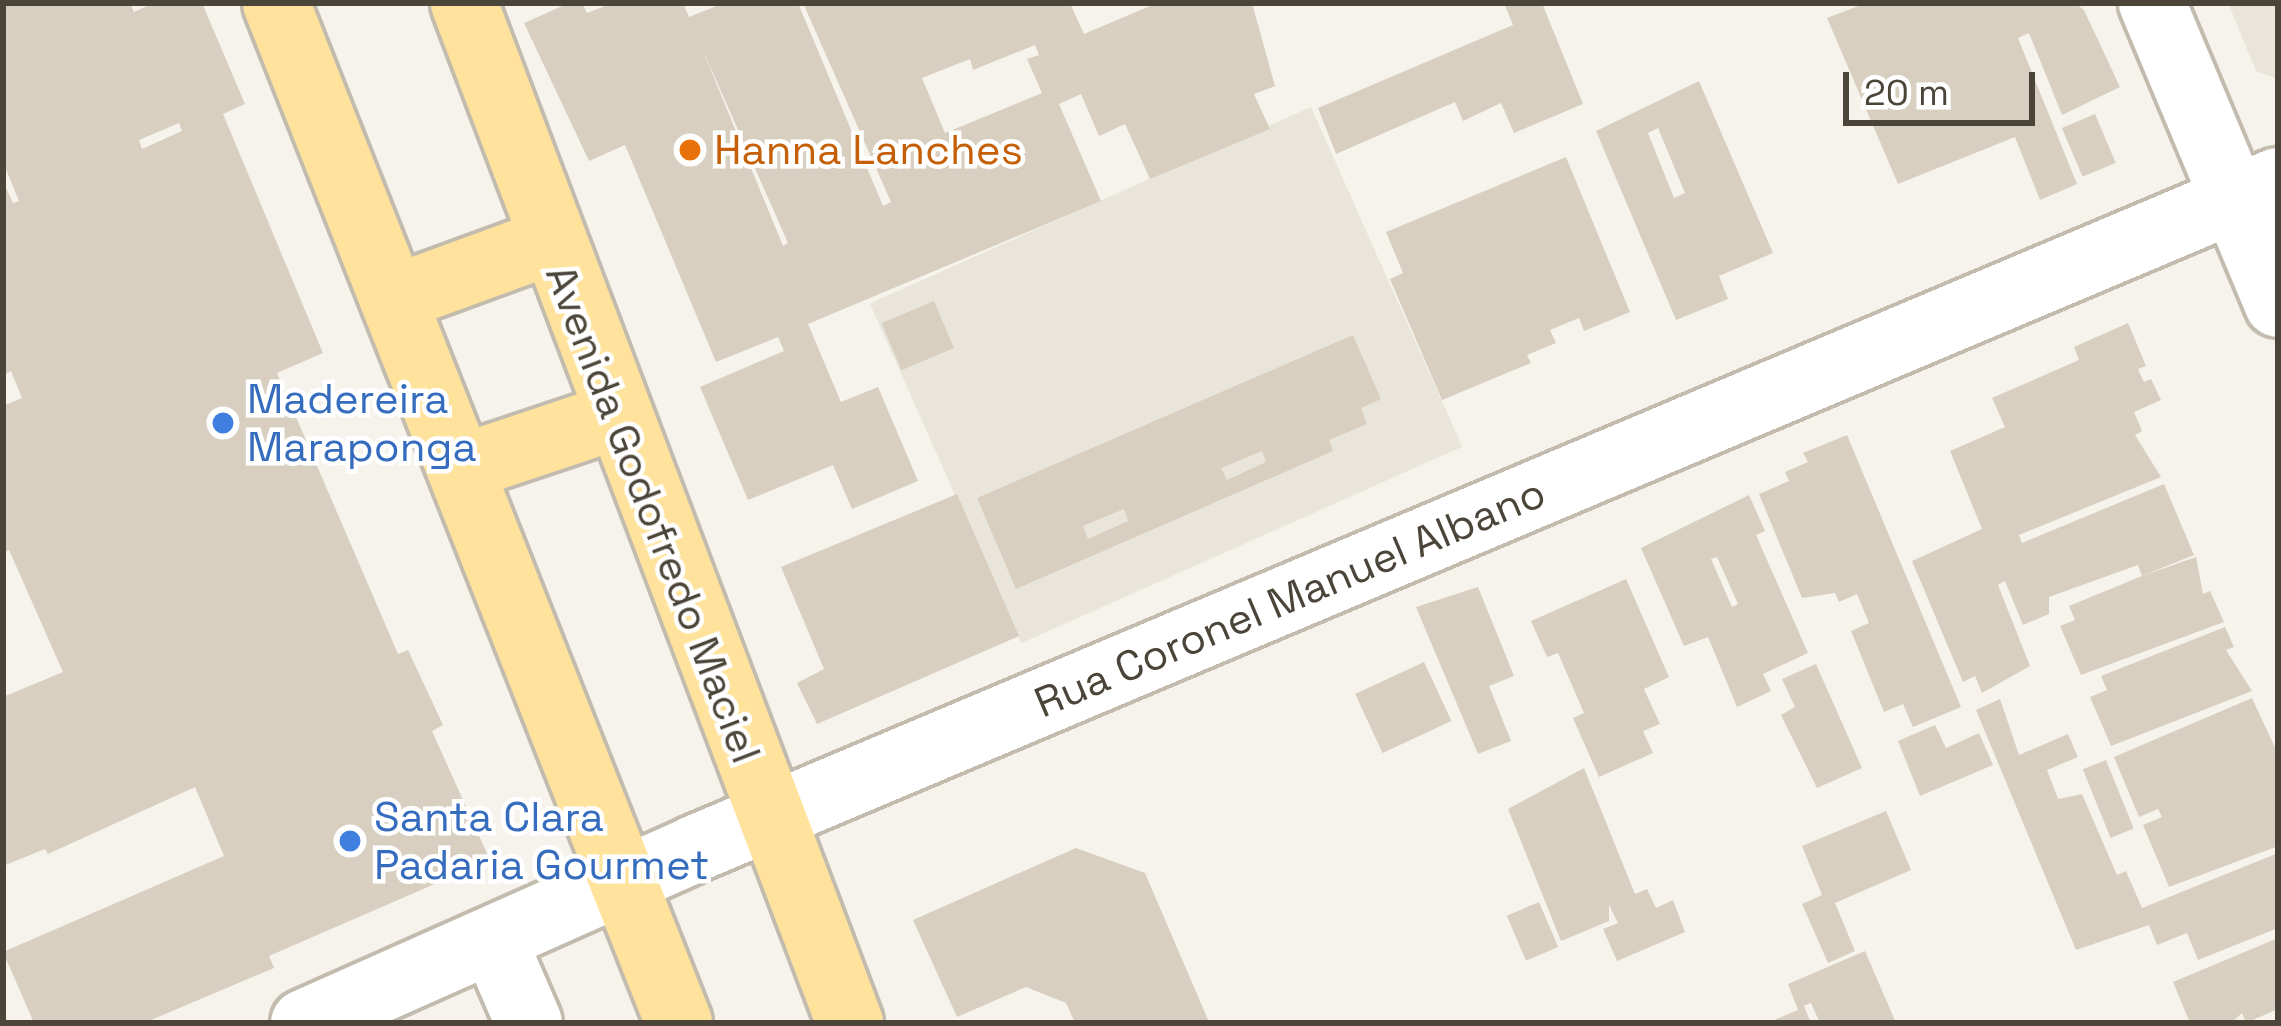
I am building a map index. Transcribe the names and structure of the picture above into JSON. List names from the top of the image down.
{
  "streets": {
    "main road": ["Avenida Godofredo Maciel"],
    "street": ["Rua Coronel Manuel Albano"]
  },
  "crossings": [
    ["Avenida Godofredo Maciel", "Rua Coronel Manuel Albano"]
  ],
  "places": ["Hanna Lanches", "Madereira Maraponga", "Santa Clara Padaria Gourmet"],
  "scale_bar": "20 m"
}
